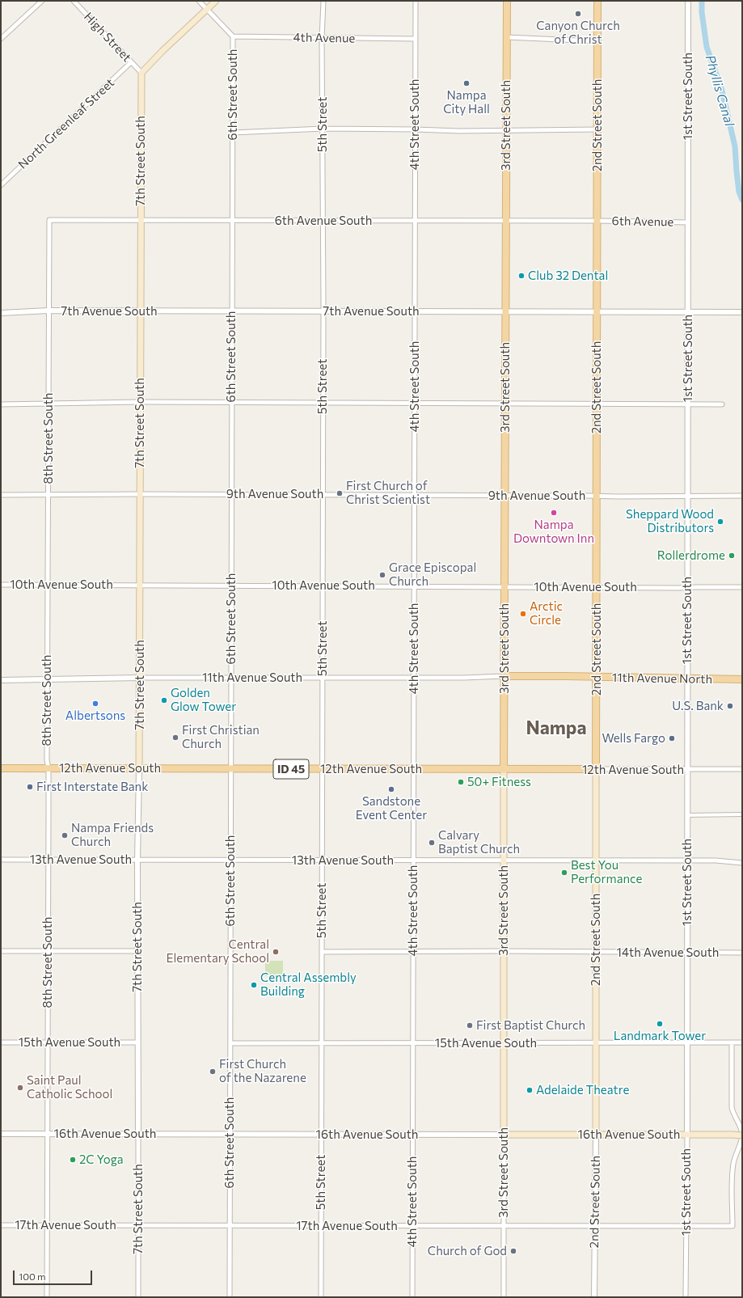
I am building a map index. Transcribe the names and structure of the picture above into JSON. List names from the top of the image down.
{
  "streets": {
    "main road": [
      "3rd Street South",
      "2nd Street South",
      "7th Street South",
      "11th Avenue North",
      "12th Avenue South",
      "ID 45",
      "16th Avenue South"
    ],
    "street": [
      "High Street",
      "4th Avenue",
      "6th Street South",
      "1st Street South",
      "North Greenleaf Street",
      "5th Street",
      "4th Street South",
      "6th Avenue South",
      "6th Avenue",
      "7th Avenue South",
      "8th Street South",
      "9th Avenue South",
      "10th Avenue South",
      "11th Avenue South",
      "13th Avenue South",
      "14th Avenue South",
      "15th Avenue South",
      "17th Avenue South"
    ]
  },
  "crossings": [
    ["High Street", "North Greenleaf Street"],
    ["High Street", "7th Street South"],
    ["4th Avenue", "6th Street South"],
    ["4th Avenue", "5th Street"],
    ["4th Avenue", "4th Street South"],
    ["6th Street South", "6th Avenue South"],
    ["6th Street South", "7th Avenue South"],
    ["6th Street South", "9th Avenue South"],
    ["6th Street South", "10th Avenue South"],
    ["6th Street South", "11th Avenue South"],
    ["6th Street South", "12th Avenue South"],
    ["6th Street South", "13th Avenue South"],
    ["6th Street South", "15th Avenue South"],
    ["6th Street South", "16th Avenue South"],
    ["6th Street South", "17th Avenue South"],
    ["1st Street South", "6th Avenue"],
    ["1st Street South", "7th Avenue South"],
    ["1st Street South", "9th Avenue South"],
    ["1st Street South", "10th Avenue South"],
    ["1st Street South", "11th Avenue North"],
    ["1st Street South", "12th Avenue South"],
    ["1st Street South", "13th Avenue South"],
    ["1st Street South", "14th Avenue South"],
    ["1st Street South", "15th Avenue South"],
    ["1st Street South", "16th Avenue South"],
    ["1st Street South", "17th Avenue South"],
    ["5th Street", "6th Avenue South"],
    ["5th Street", "7th Avenue South"],
    ["5th Street", "9th Avenue South"],
    ["5th Street", "10th Avenue South"],
    ["5th Street", "11th Avenue South"],
    ["5th Street", "12th Avenue South"],
    ["5th Street", "13th Avenue South"],
    ["5th Street", "14th Avenue South"],
    ["5th Street", "15th Avenue South"],
    ["5th Street", "16th Avenue South"],
    ["5th Street", "17th Avenue South"],
    ["4th Street South", "6th Avenue South"],
    ["4th Street South", "7th Avenue South"],
    ["4th Street South", "9th Avenue South"],
    ["4th Street South", "10th Avenue South"],
    ["4th Street South", "11th Avenue South"],
    ["4th Street South", "12th Avenue South"],
    ["4th Street South", "13th Avenue South"],
    ["4th Street South", "14th Avenue South"],
    ["4th Street South", "15th Avenue South"],
    ["4th Street South", "16th Avenue South"],
    ["4th Street South", "17th Avenue South"],
    ["3rd Street South", "6th Avenue South"],
    ["3rd Street South", "7th Avenue South"],
    ["3rd Street South", "9th Avenue South"],
    ["3rd Street South", "10th Avenue South"],
    ["3rd Street South", "11th Avenue South"],
    ["3rd Street South", "11th Avenue North"],
    ["3rd Street South", "12th Avenue South"],
    ["3rd Street South", "13th Avenue South"],
    ["3rd Street South", "14th Avenue South"],
    ["3rd Street South", "15th Avenue South"],
    ["3rd Street South", "16th Avenue South"],
    ["3rd Street South", "17th Avenue South"],
    ["2nd Street South", "6th Avenue South"],
    ["2nd Street South", "6th Avenue"],
    ["2nd Street South", "7th Avenue South"],
    ["2nd Street South", "9th Avenue South"],
    ["2nd Street South", "10th Avenue South"],
    ["2nd Street South", "11th Avenue North"],
    ["2nd Street South", "12th Avenue South"],
    ["2nd Street South", "13th Avenue South"],
    ["2nd Street South", "14th Avenue South"],
    ["2nd Street South", "15th Avenue South"],
    ["2nd Street South", "16th Avenue South"],
    ["2nd Street South", "17th Avenue South"],
    ["7th Street South", "6th Avenue South"],
    ["7th Street South", "7th Avenue South"],
    ["7th Street South", "9th Avenue South"],
    ["7th Street South", "10th Avenue South"],
    ["7th Street South", "11th Avenue South"],
    ["7th Street South", "12th Avenue South"],
    ["7th Street South", "13th Avenue South"],
    ["7th Street South", "15th Avenue South"],
    ["7th Street South", "16th Avenue South"],
    ["7th Street South", "17th Avenue South"],
    ["6th Avenue South", "6th Avenue"],
    ["6th Avenue South", "8th Street South"],
    ["7th Avenue South", "8th Street South"],
    ["8th Street South", "9th Avenue South"],
    ["8th Street South", "10th Avenue South"],
    ["8th Street South", "11th Avenue South"],
    ["8th Street South", "12th Avenue South"],
    ["8th Street South", "13th Avenue South"],
    ["8th Street South", "15th Avenue South"],
    ["8th Street South", "16th Avenue South"],
    ["8th Street South", "17th Avenue South"],
    ["11th Avenue South", "11th Avenue North"],
    ["15th Avenue South", "17th Avenue South"]
  ],
  "districts": ["Nampa"],
  "water": ["Phyllis Canal"],
  "places": [
    "Canyon Church of Christ",
    "Nampa City Hall",
    "Club 32 Dental",
    "First Church of Christ Scientist",
    "Nampa Downtown Inn",
    "Sheppard Wood Distributors",
    "Rollerdrome",
    "Grace Episcopal Church",
    "Arctic Circle",
    "Golden Glow Tower",
    "Albertsons",
    "U.S. Bank",
    "First Christian Church",
    "Wells Fargo",
    "50+ Fitness",
    "First Interstate Bank",
    "Sandstone Event Center",
    "Nampa Friends Church",
    "Calvary Baptist Church",
    "Best You Performance",
    "Central Elementary School",
    "Central Assembly Building",
    "Landmark Tower",
    "First Baptist Church",
    "First Church of the Nazarene",
    "Saint Paul Catholic School",
    "Adelaide Theatre",
    "2C Yoga",
    "Church of God"
  ],
  "scale_bar": "100 m"
}
